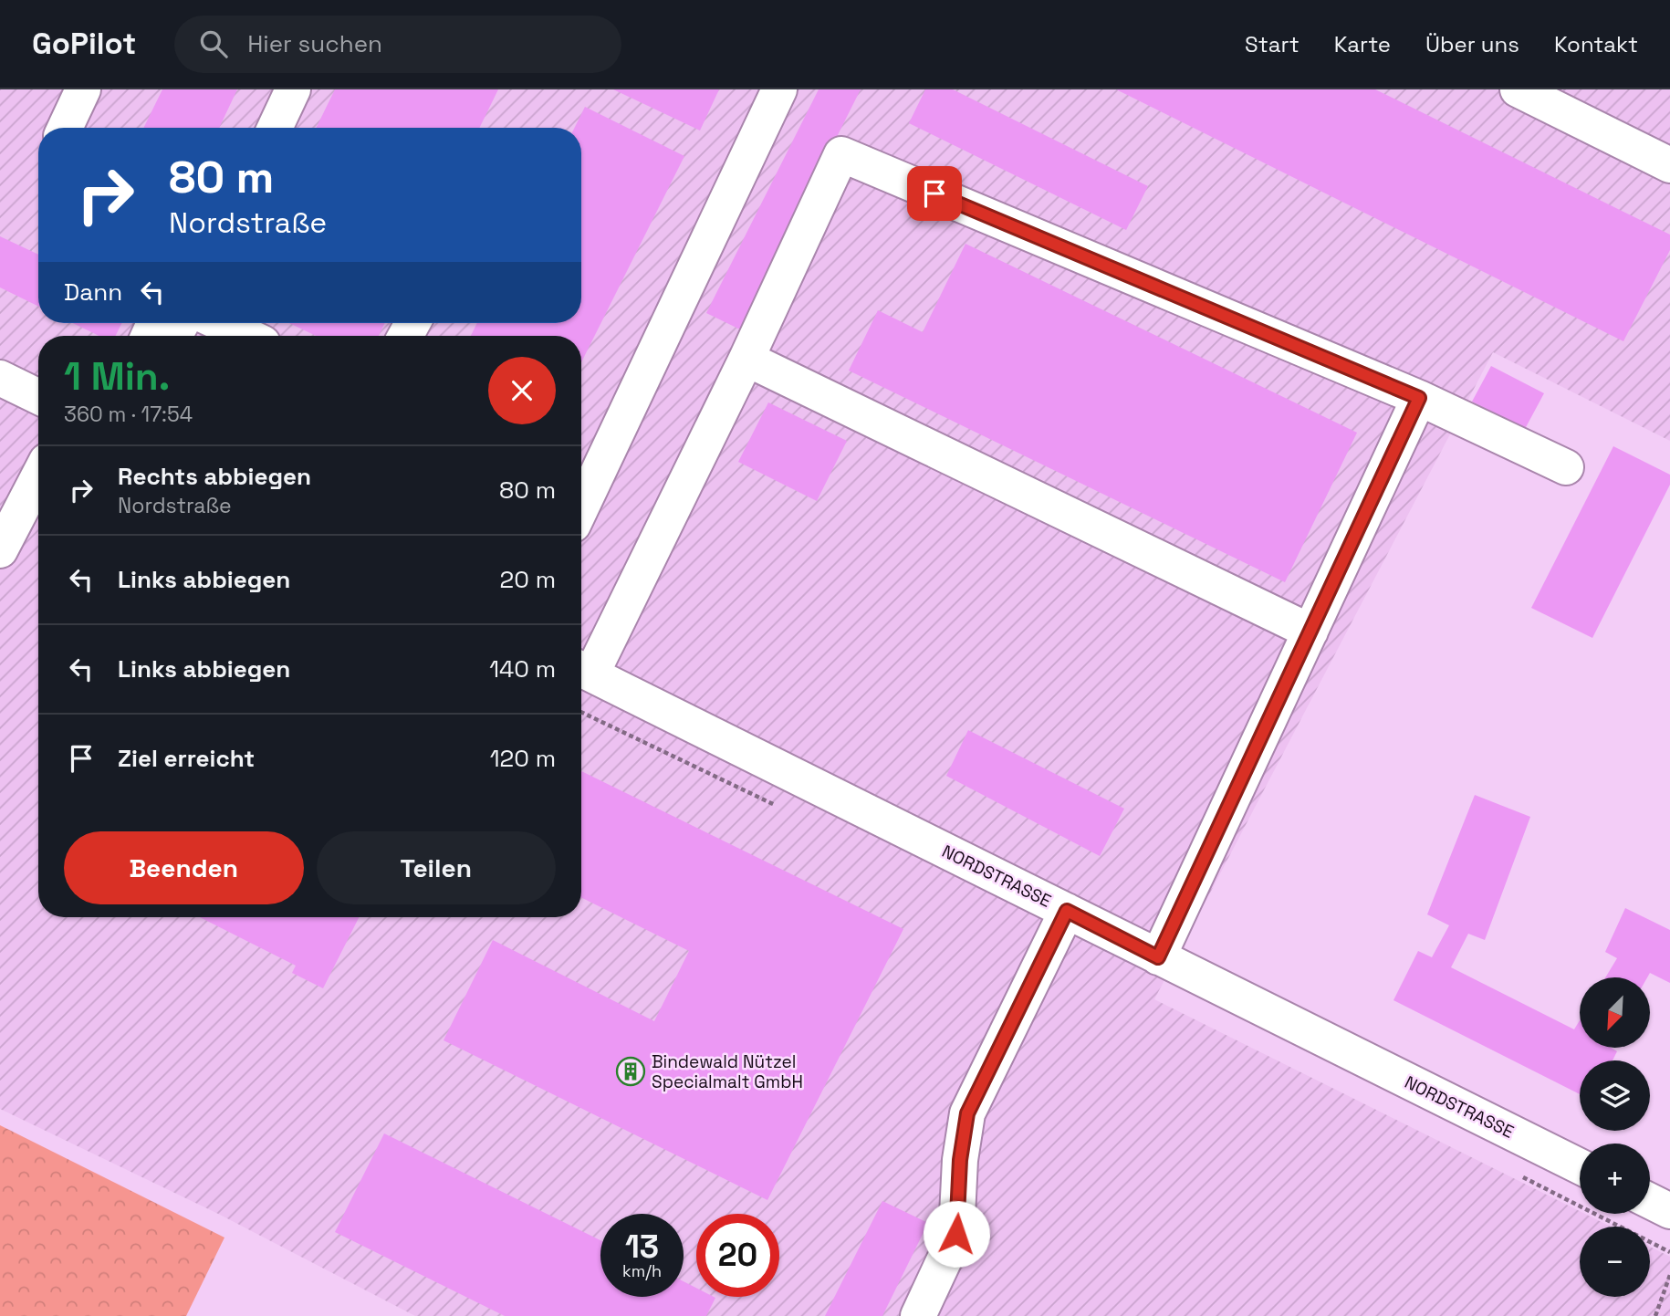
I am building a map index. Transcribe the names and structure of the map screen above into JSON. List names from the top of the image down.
{
  "streets": {
    "street": ["NORDSTRASSE"]
  },
  "places": {
    "building": ["Bindewald Nützel Specialmalt GmbH"]
  },
  "north": "bottom left",
  "page": {
    "header": "GoPilot",
    "search": "Hier suchen",
    "nav": [
      "Start",
      "Karte",
      "Über uns",
      "Kontakt"
    ],
    "turn": ["80 m", "Nordstraße"],
    "then": "Dann",
    "heading": ["1 Min.", "360 m · 17:54"],
    "list": [
      {
        "name": "Rechts abbiegen",
        "note": "Nordstraße",
        "value": "80 m"
      },
      {
        "name": "Links abbiegen",
        "value": "20 m"
      },
      {
        "name": "Links abbiegen",
        "value": "140 m"
      },
      {
        "name": "Ziel erreicht",
        "value": "120 m"
      }
    ],
    "buttons": ["Beenden", "Teilen"],
    "map_buttons": ["+", "−"],
    "speed": "13 km/h",
    "limit": "20"
  }
}
